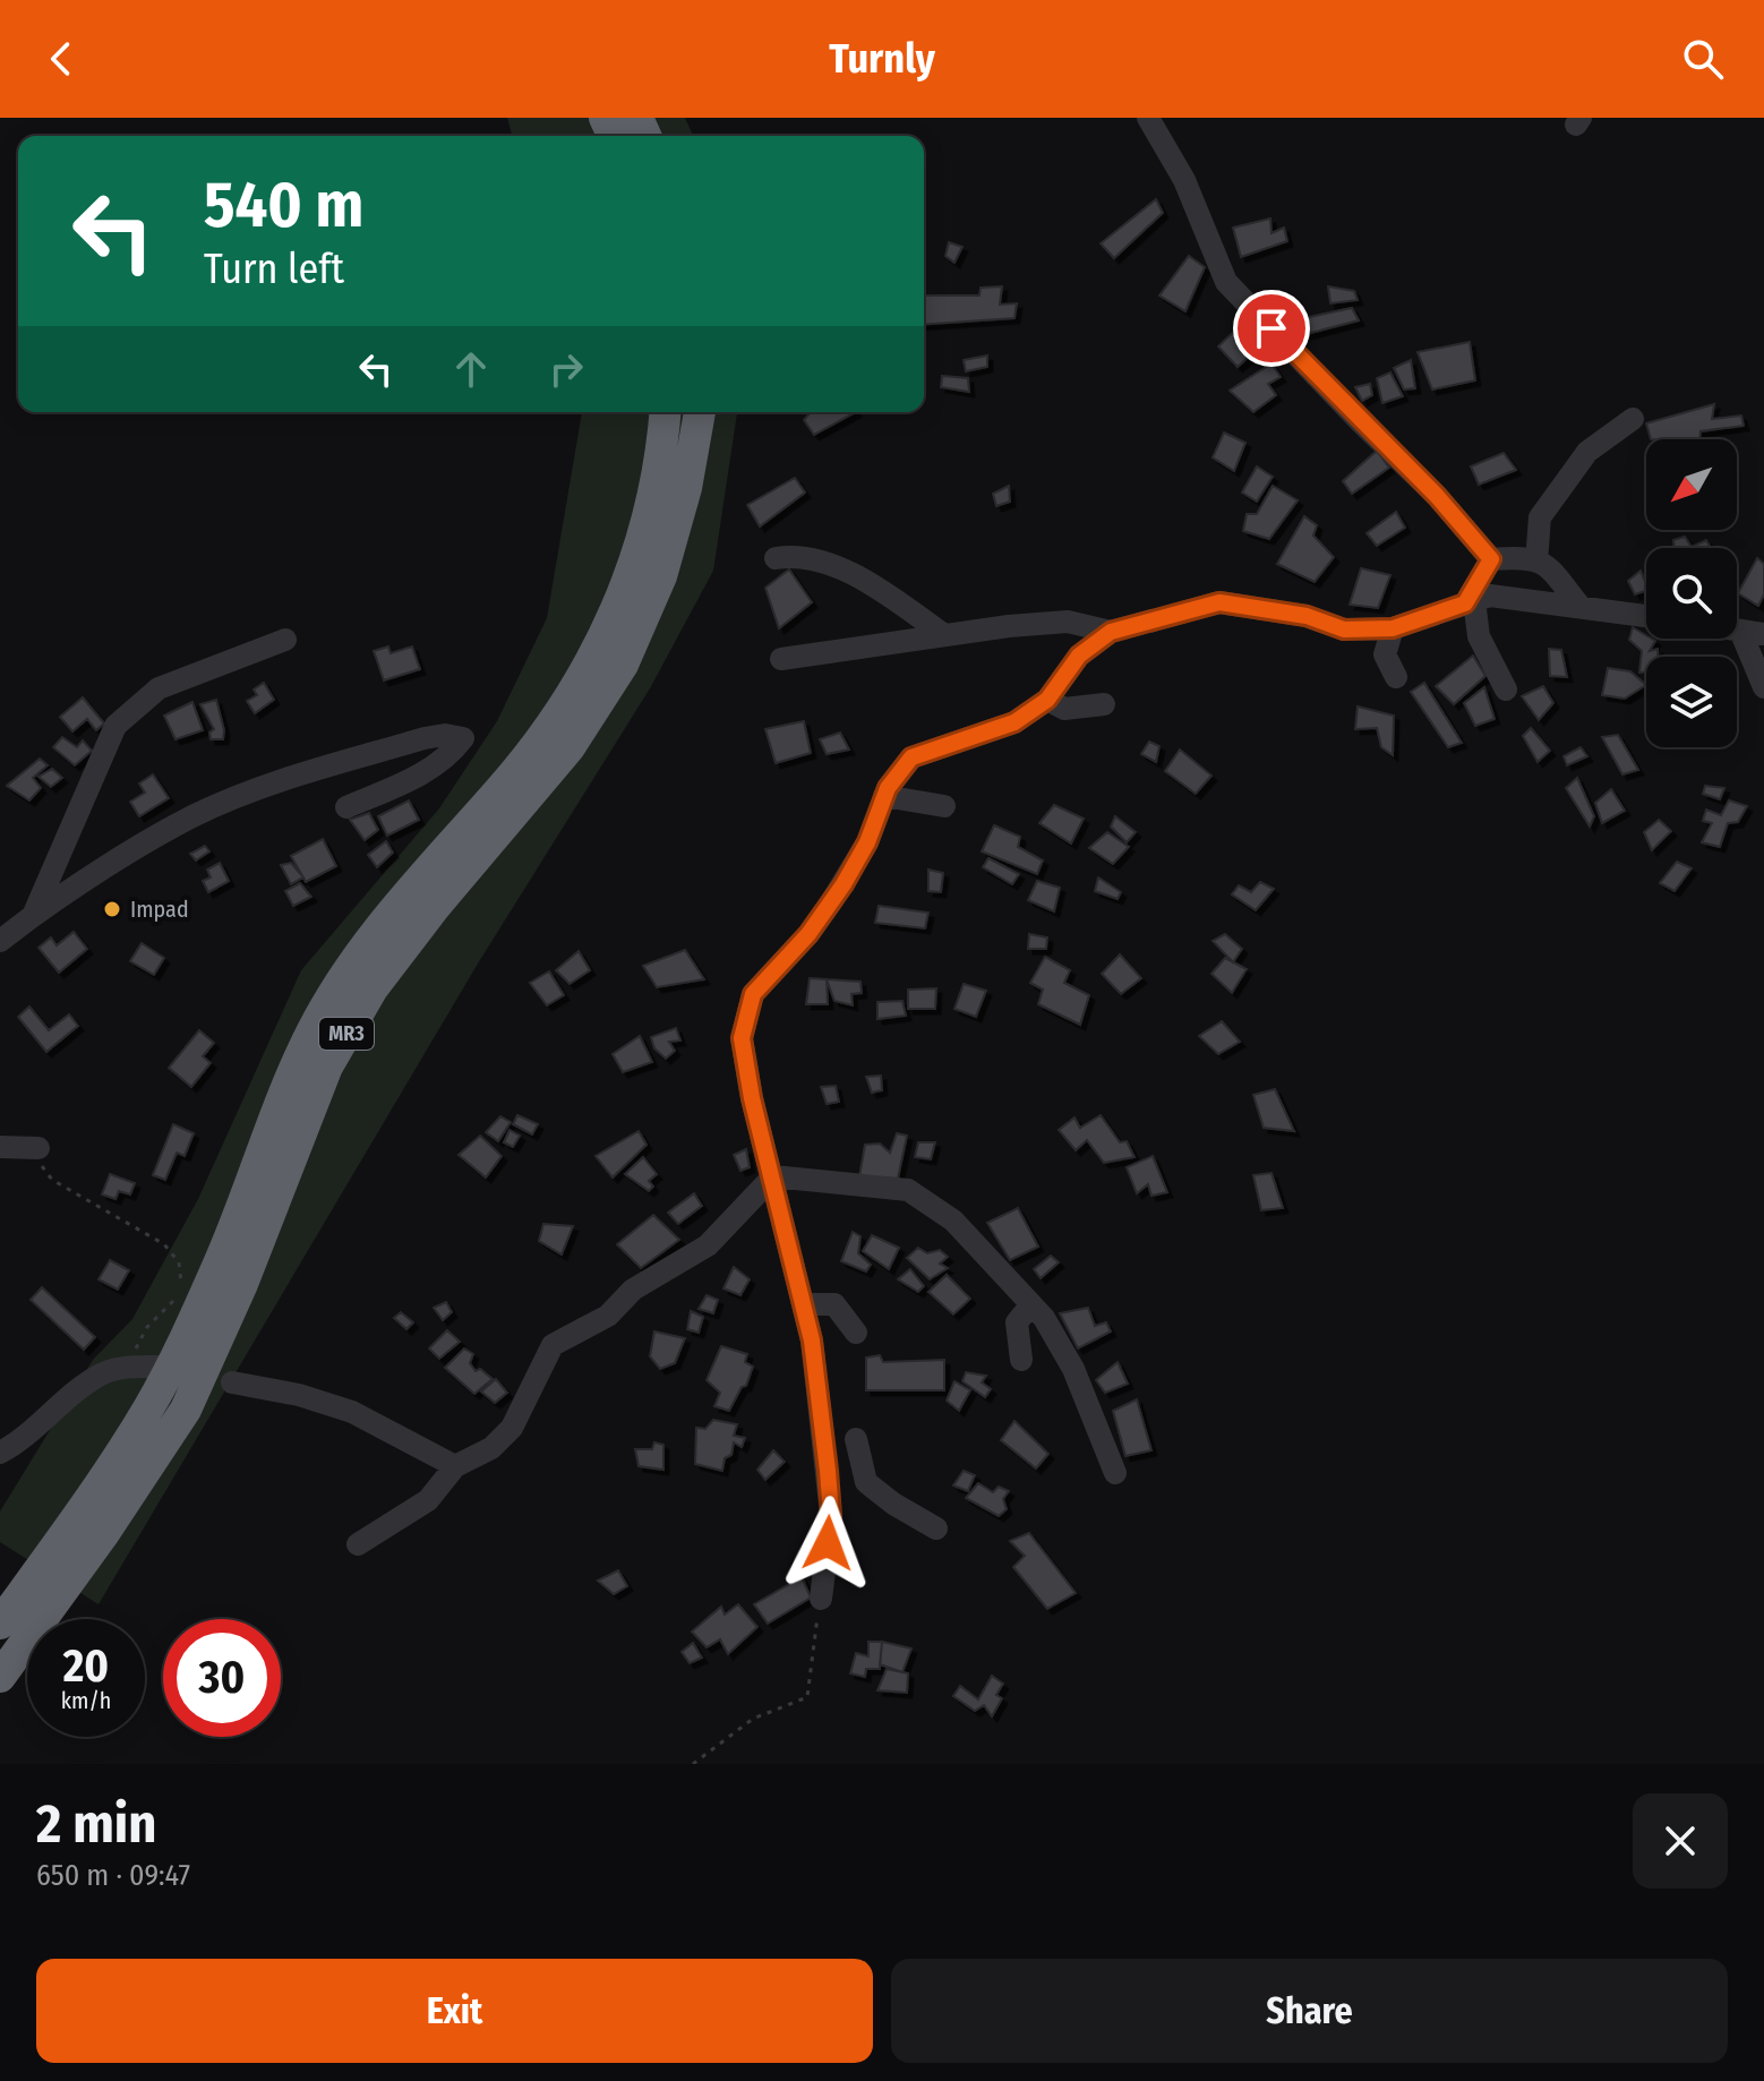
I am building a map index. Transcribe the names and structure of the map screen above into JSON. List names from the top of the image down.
{
  "streets": {
    "highway": ["MR3"]
  },
  "places": ["Impad"],
  "north": "bottom left",
  "page": {
    "header": "Turnly",
    "turn": ["540 m", "Turn left"],
    "speed": "20 km/h",
    "limit": "30",
    "heading": ["2 min", "650 m · 09:47"],
    "buttons": ["Exit", "Share"]
  }
}
